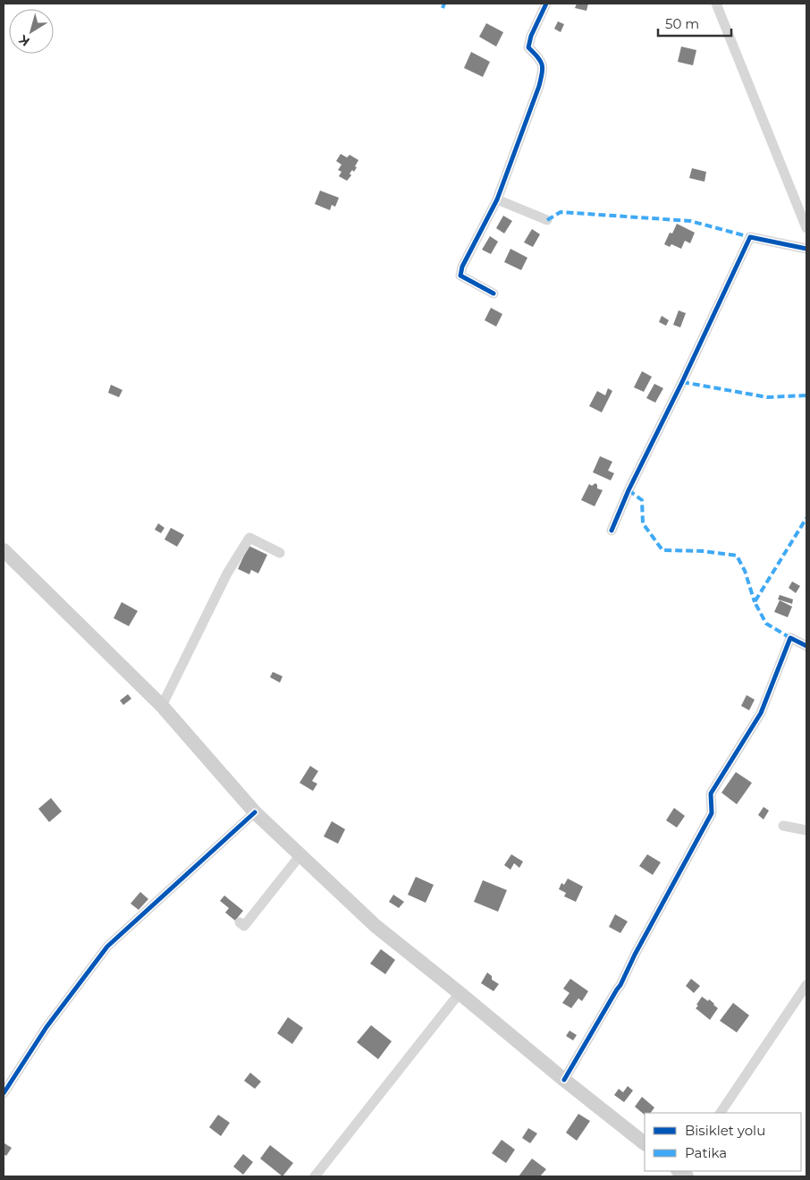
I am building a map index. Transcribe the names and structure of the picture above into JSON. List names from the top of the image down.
{
  "legend": ["Bisiklet yolu", "Patika"],
  "scale_bar": "50 m",
  "north": "bottom left"
}
